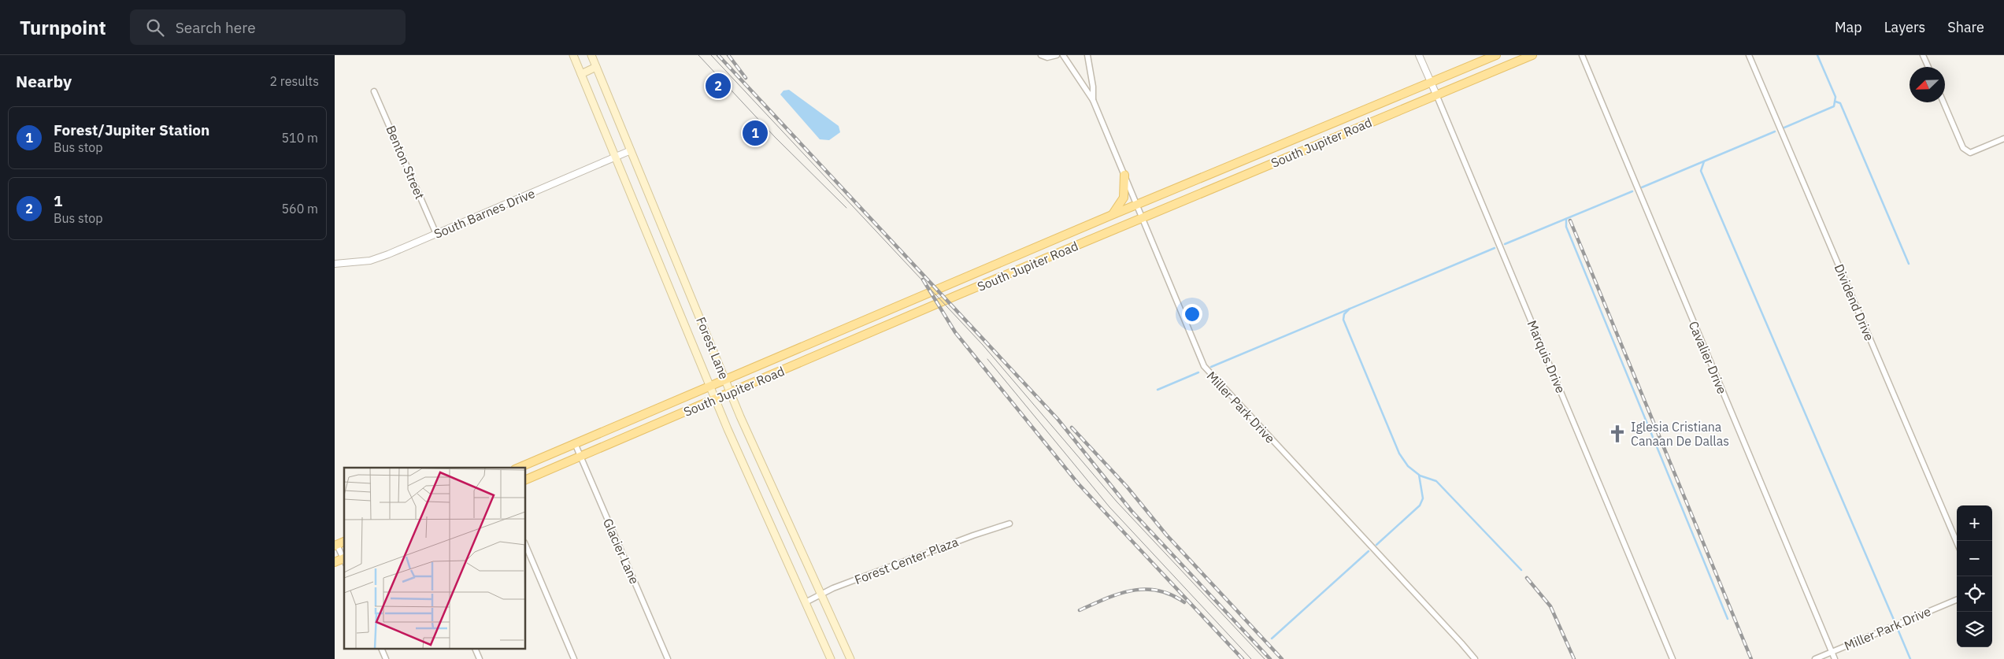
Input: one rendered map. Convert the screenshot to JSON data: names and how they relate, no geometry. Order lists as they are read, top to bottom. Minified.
{"streets":{"main road":["South Jupiter Road","Forest Lane"],"street":["Benton Street","South Barnes Drive","Dividend Drive","Marquis Drive","Cavalier Drive","Miller Park Drive","Glacier Lane","Forest Center Plaza"]},"crossings":[["South Jupiter Road","Forest Lane"],["South Jupiter Road","Marquis Drive"],["South Jupiter Road","Miller Park Drive"],["South Jupiter Road","Glacier Lane"],["Benton Street","South Barnes Drive"],["South Barnes Drive","Forest Lane"],["Forest Lane","Forest Center Plaza"],["Cavalier Drive","Miller Park Drive"]],"places":{"church":["Iglesia Cristiana Canaan De Dallas"]},"north":"bottom left","page":{"header":"Turnpoint","search":"Search here","nav":["Map","Layers","Share"],"heading":["Nearby","2 results"],"pins":["2","1"],"list":[{"mark":"1","name":"Forest/Jupiter Station","note":"Bus stop","value":"510 m"},{"mark":"2","name":"1","note":"Bus stop","value":"560 m"}],"map_buttons":["+","−"]}}
